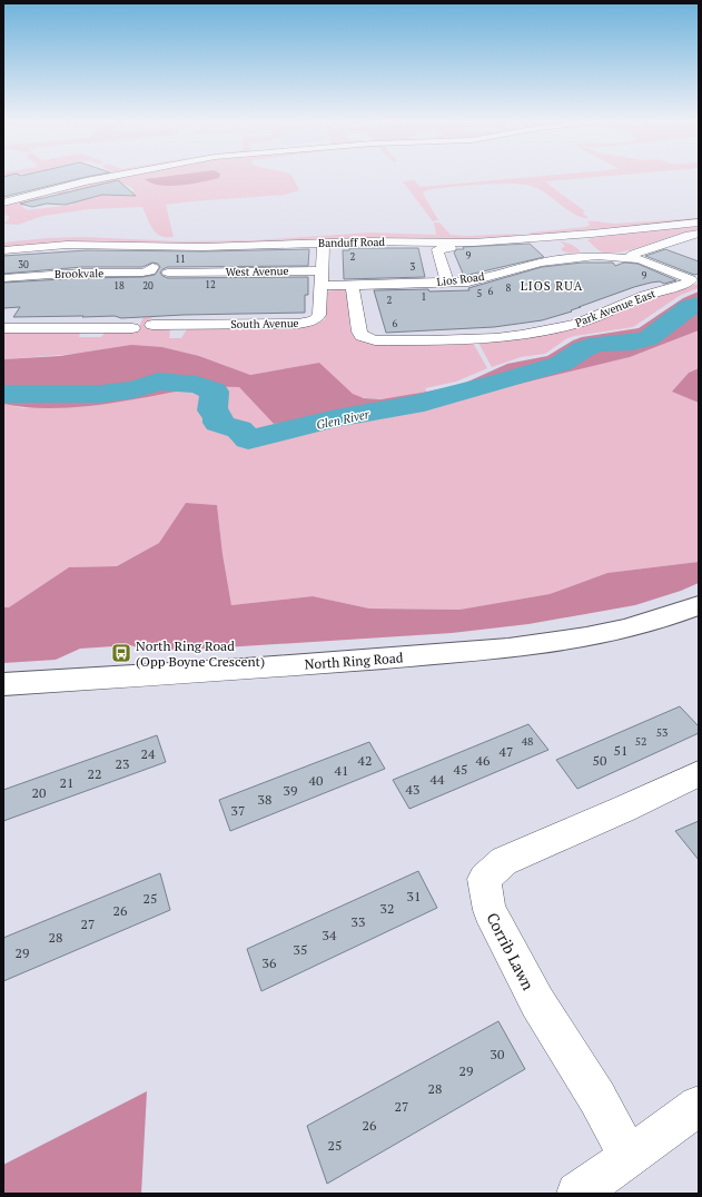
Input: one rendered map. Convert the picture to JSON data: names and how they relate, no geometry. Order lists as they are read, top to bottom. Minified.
{"streets":{"main road":["North Ring Road"],"street":["Banduff Road","West Avenue","Brookvale","Lios Road","Park Avenue East","South Avenue","Corrib Lawn"]},"crossings":[["Lios Road","Park Avenue East"],["Lios Road","South Avenue"]],"districts":["LIOS RUA"],"water":["Glen River"],"places":{"bus stop":["North Ring Road (Opp Boyne Crescent)"]},"house_numbers":["9","2","11","30","3","9","12","18","20","8","6","5","1","2","6","53","48","52","51","47","24","42","46","50","23","45","41","22","44","40","21","43","39","20","38","37","31","25","32","26","33","27","34","28","35","29","36","30","29","28","27","26","25"]}
